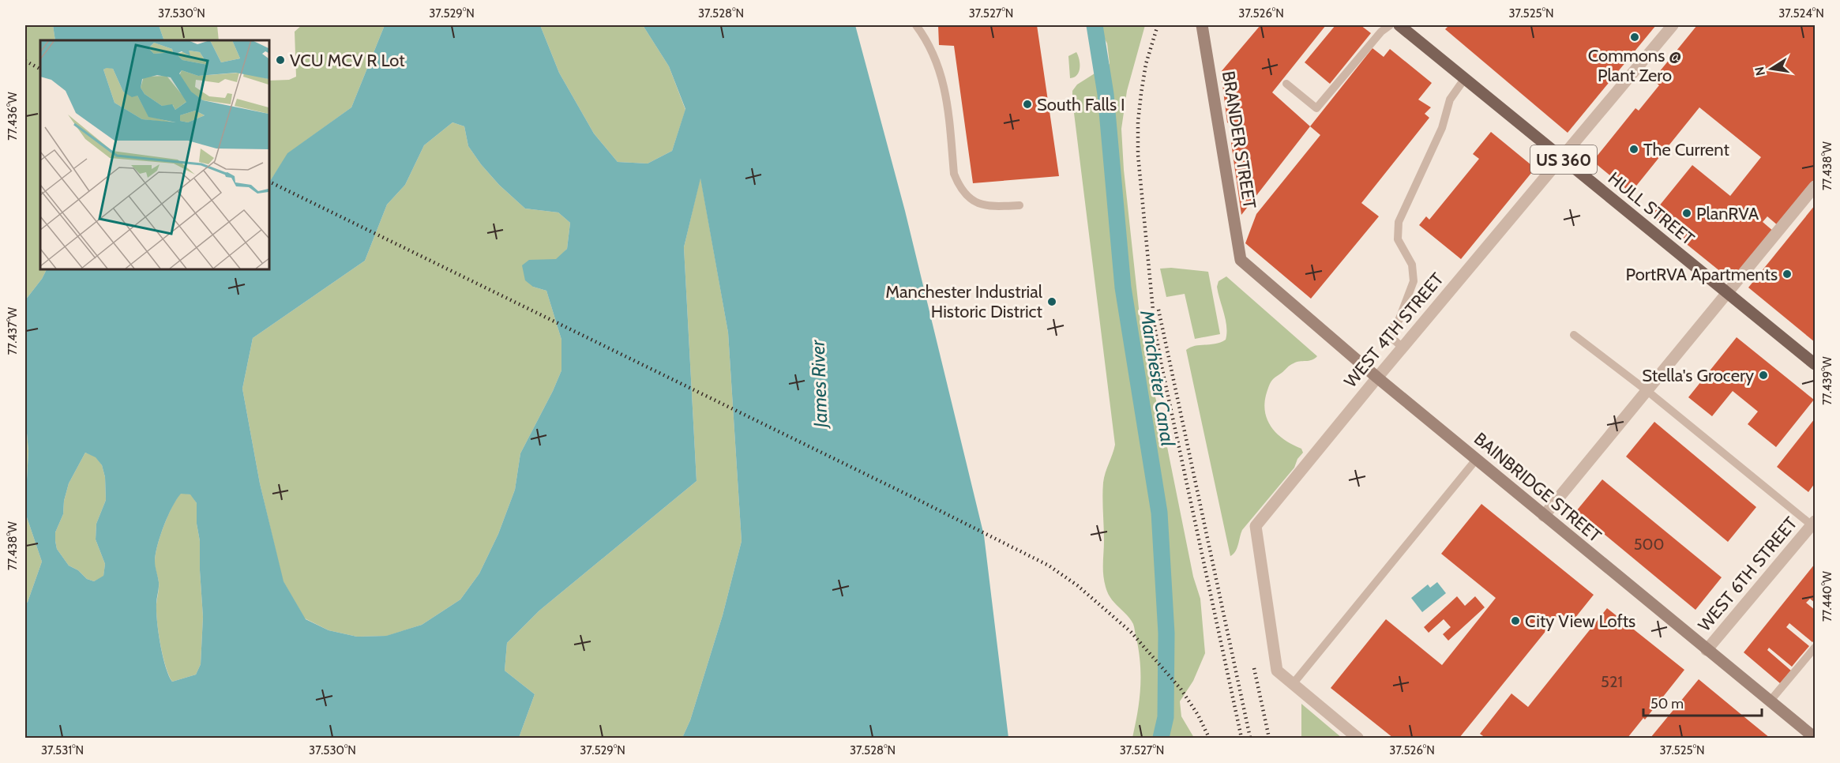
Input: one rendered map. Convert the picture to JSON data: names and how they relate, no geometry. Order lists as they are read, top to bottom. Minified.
{"streets":{"main road":["US 360","HULL STREET"],"street":["BRANDER STREET","WEST 4TH STREET","BAINBRIDGE STREET","WEST 6TH STREET"]},"crossings":[["BRANDER STREET","BAINBRIDGE STREET"],["HULL STREET","WEST 4TH STREET"],["WEST 4TH STREET","BAINBRIDGE STREET"],["BAINBRIDGE STREET","WEST 6TH STREET"]],"water":["Manchester Canal","James River"],"places":["Commons @ Plant Zero","VCU MCV R Lot","South Falls I","The Current","PlanRVA","PortRVA Apartments","Manchester Industrial Historic District","Stella's Grocery","City View Lofts"],"house_numbers":["500","521"],"scale_bar":"50 m","north":"left","coordinates":["37.530°N","37.529°N","37.528°N","37.527°N","37.526°N","37.525°N","37.524°N","77.436°W","77.438°W","77.437°W","77.439°W","77.440°W","37.531°N"]}
